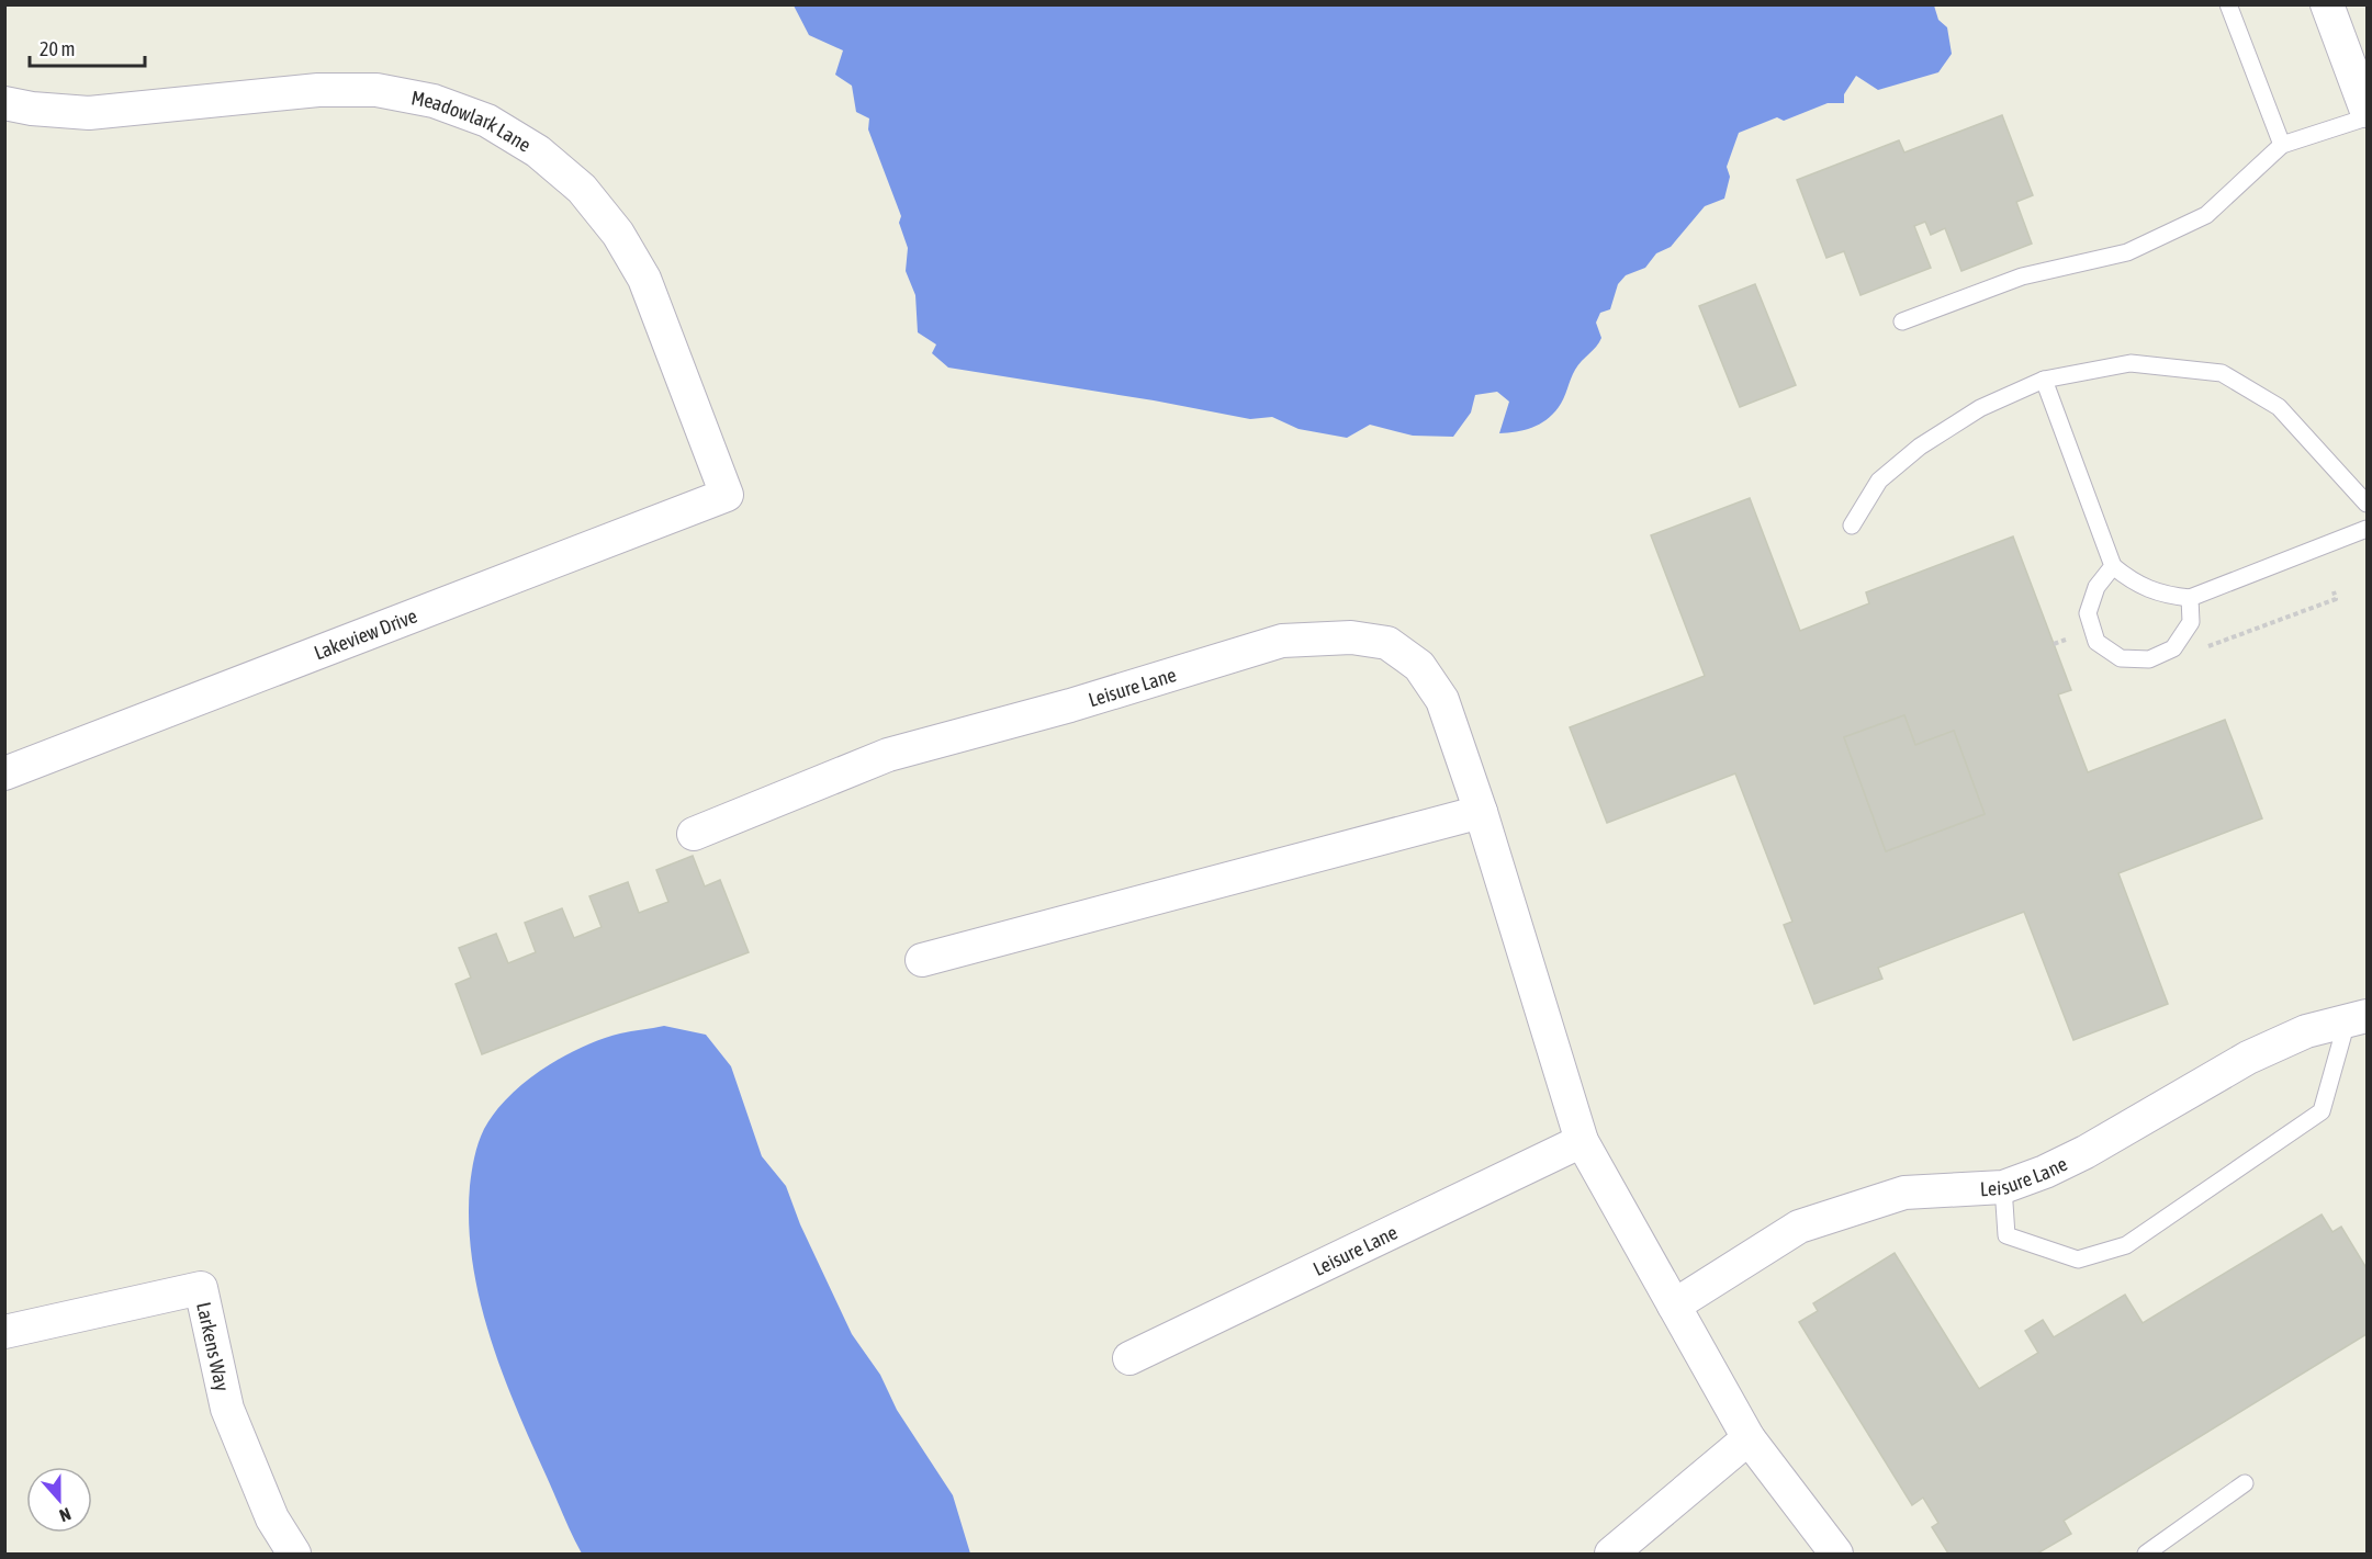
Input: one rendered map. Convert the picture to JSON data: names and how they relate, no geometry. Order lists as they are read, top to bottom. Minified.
{"streets":{"street":["Meadowlark Lane","Lakeview Drive","Leisure Lane","Larkens Way"]},"crossings":[["Meadowlark Lane","Lakeview Drive"]],"scale_bar":"20 m","north":"bottom"}
